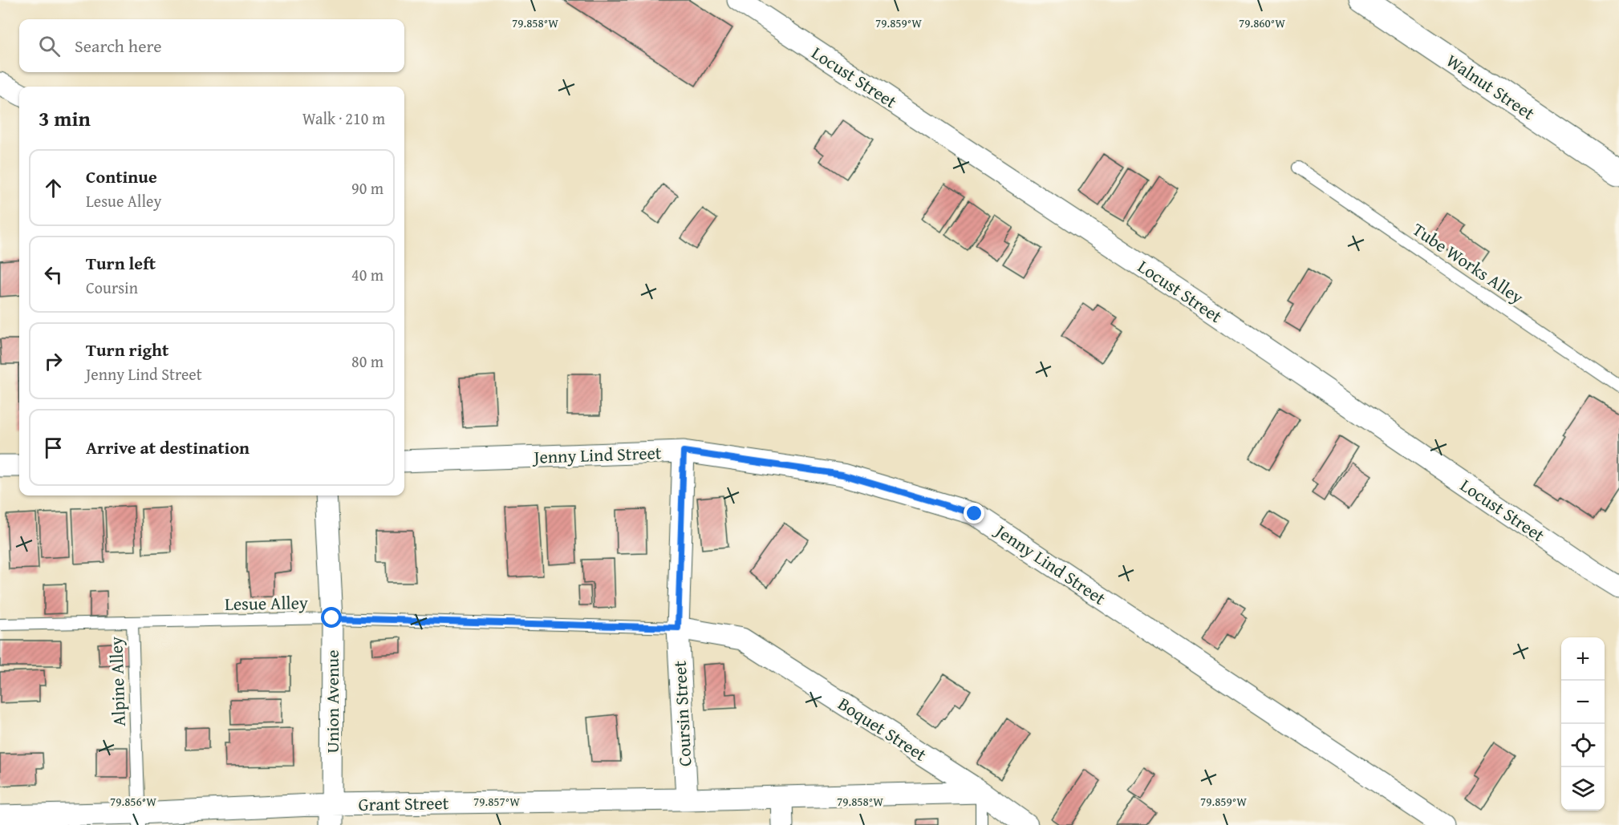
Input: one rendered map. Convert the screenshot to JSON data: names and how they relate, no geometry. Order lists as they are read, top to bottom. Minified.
{"streets":{"main road":["Walnut Street"],"street":["Locust Street","Jenny Lind Street","Union Avenue","Coursin Street","Boquet Street","Grant Street"],"lane":["Tube Works Alley","Lesue Alley","Alpine Alley"]},"crossings":[["Jenny Lind Street","Coursin Street"],["Lesue Alley","Alpine Alley"],["Lesue Alley","Union Avenue"],["Lesue Alley","Coursin Street"],["Lesue Alley","Boquet Street"],["Alpine Alley","Grant Street"],["Union Avenue","Grant Street"],["Coursin Street","Boquet Street"],["Coursin Street","Grant Street"],["Boquet Street","Grant Street"]],"page":{"search":"Search here","heading":["3 min","Walk · 210 m"],"list":[["Continue","Lesue Alley","90 m"],["Turn left","Coursin","40 m"],["Turn right","Jenny Lind Street","80 m"],"Arrive at destination"],"map_buttons":["+","−"]},"coordinates":["79.859°W","79.860°W","79.858°W","79.856°W","79.857°W"]}
